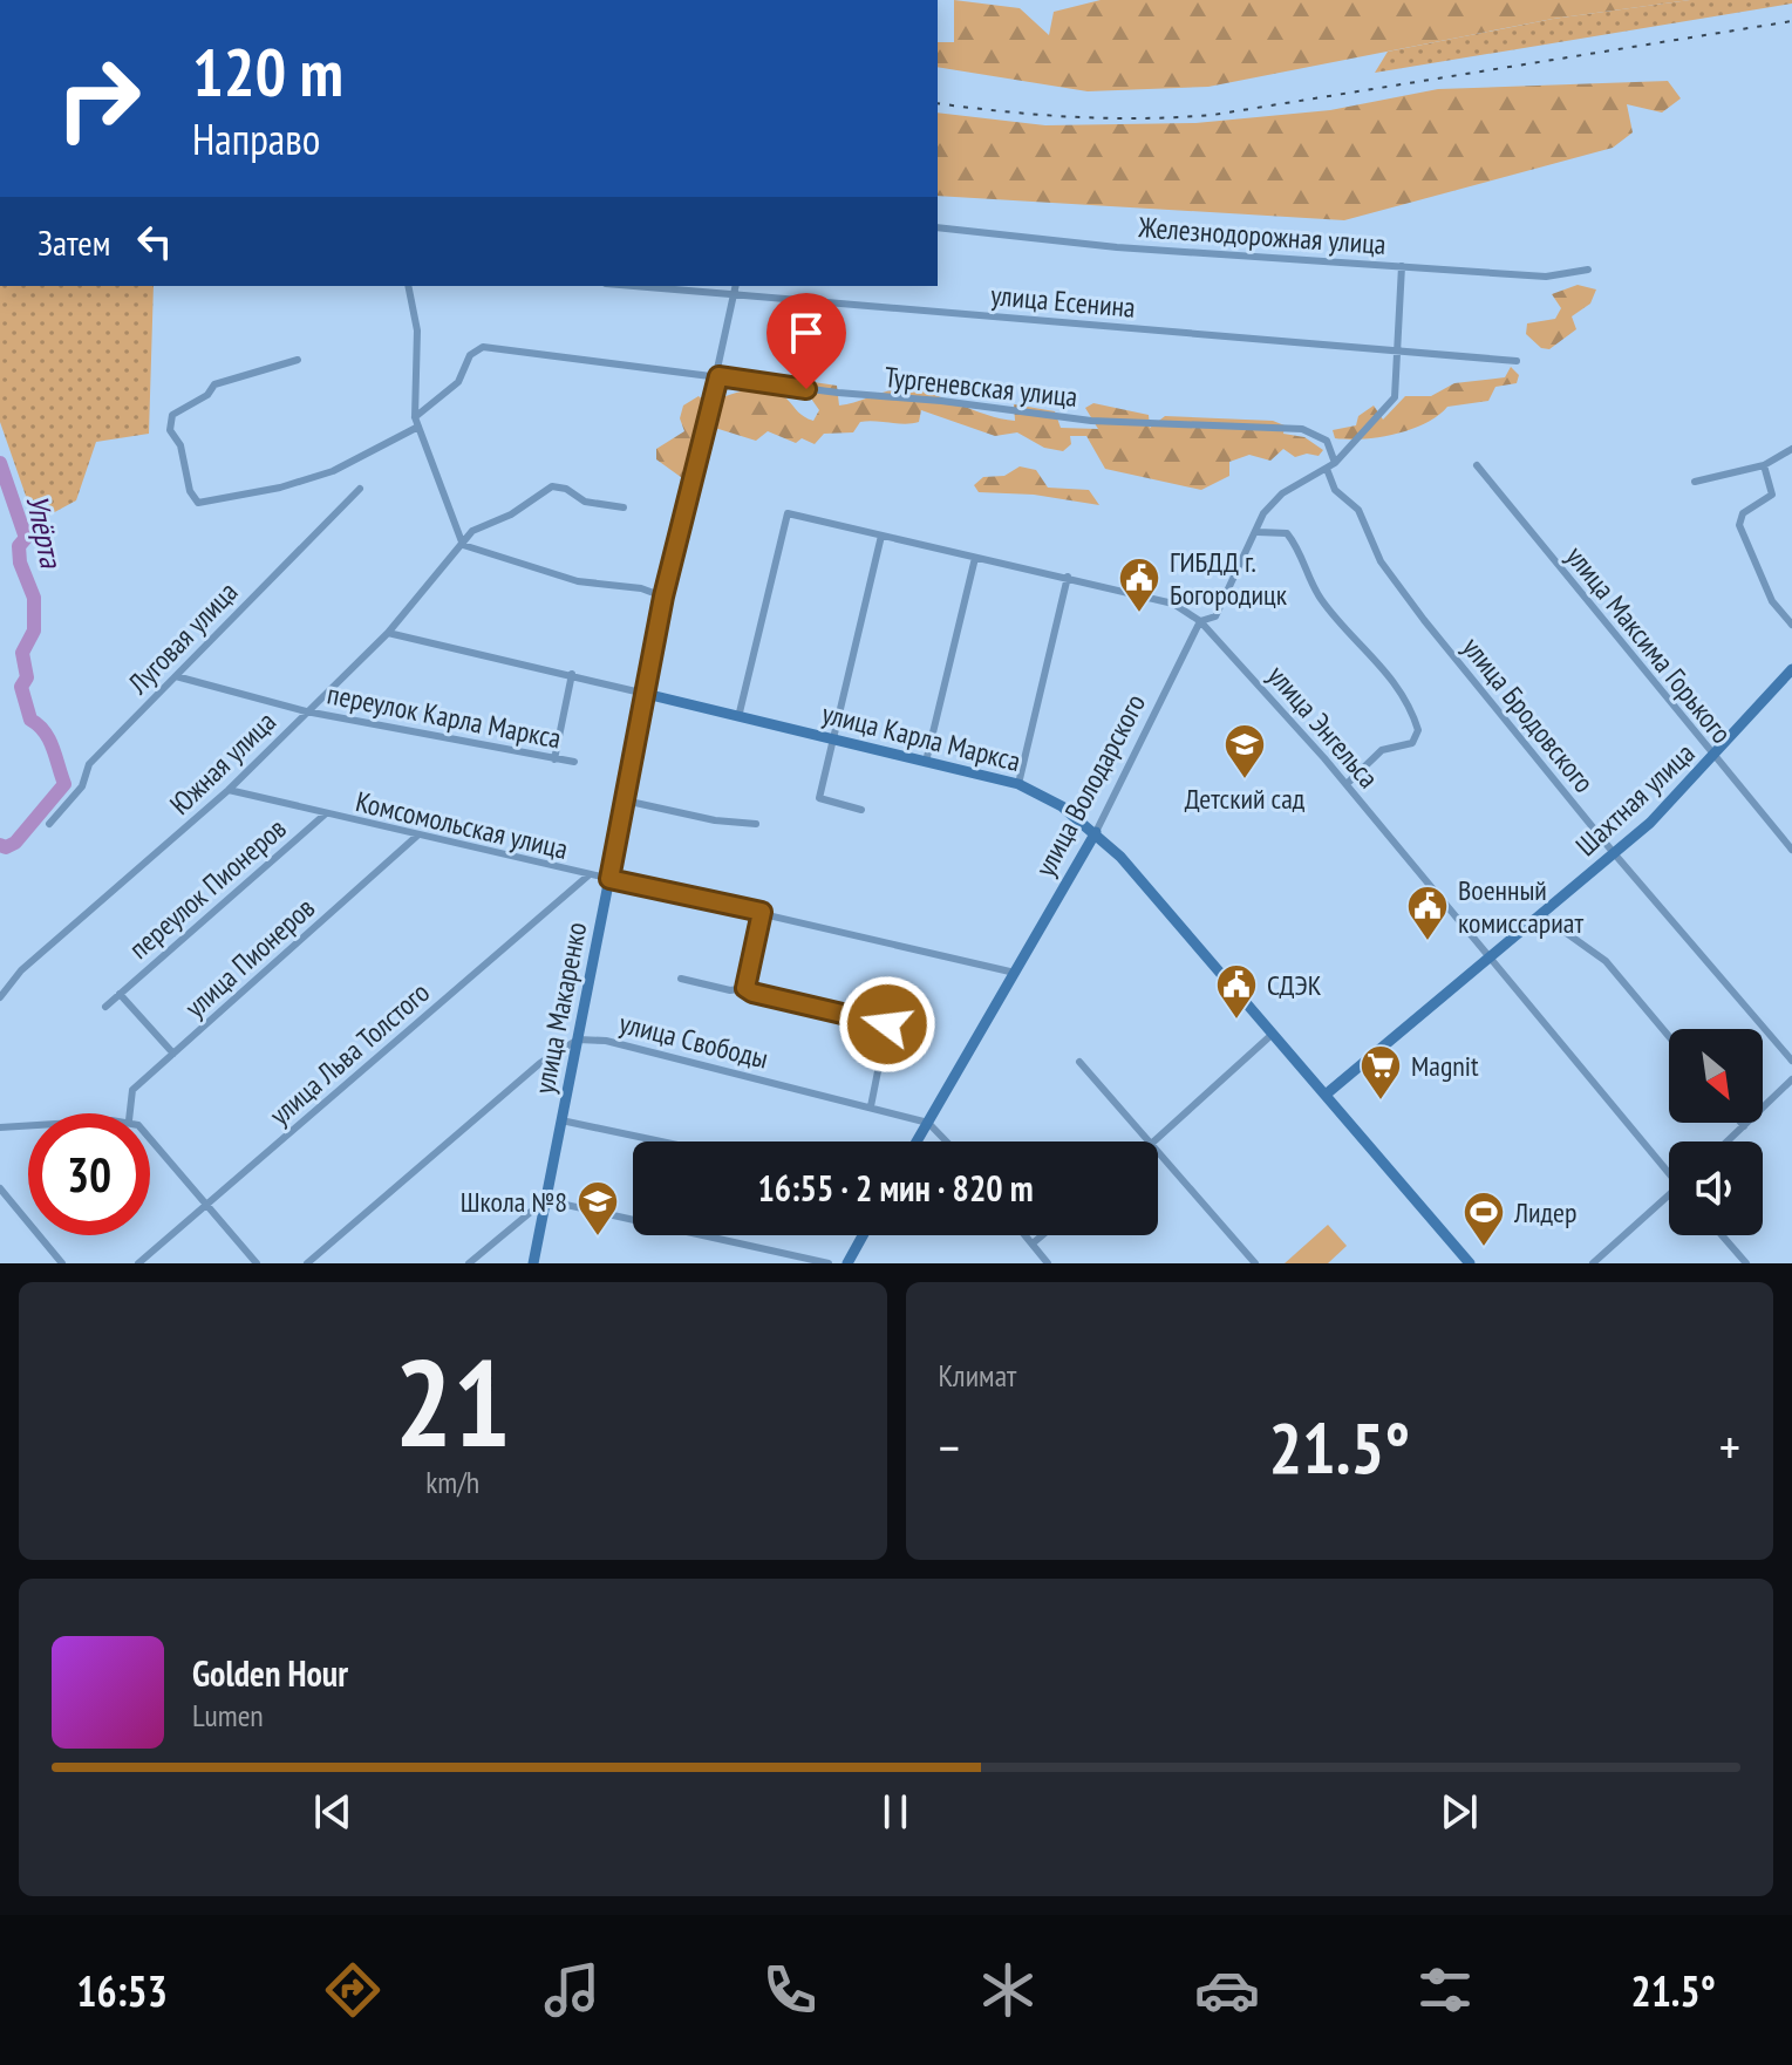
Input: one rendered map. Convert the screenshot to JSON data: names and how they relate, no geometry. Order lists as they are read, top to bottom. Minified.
{"streets":{"main road":["улица Карла Маркса","улица Володарского","Шахтная улица","улица Макаренко"],"street":["Железнодорожная улица","улица Есенина","Тургеневская улица","Луговая улица","улица Максима Горького","улица Бродовского","переулок Карла Маркса","улица Энгельса","Южная улица","Комсомольская улица","переулок Пионеров","улица Пионеров","улица Свободы","улица Льва Толстого"]},"crossings":[["Железнодорожная улица","улица Володарского"],["улица Есенина","улица Володарского"],["улица Есенина","улица Макаренко"],["Тургеневская улица","улица Бродовского"],["Тургеневская улица","улица Володарского"],["Тургеневская улица","улица Макаренко"],["Луговая улица","переулок Карла Маркса"],["улица Максима Горького","Шахтная улица"],["улица Бродовского","улица Володарского"],["улица Бродовского","Шахтная улица"],["переулок Карла Маркса","Южная улица"],["улица Энгельса","улица Карла Маркса"],["улица Энгельса","улица Володарского"],["улица Энгельса","Шахтная улица"],["улица Карла Маркса","Южная улица"],["улица Карла Маркса","улица Володарского"],["улица Карла Маркса","Шахтная улица"],["улица Карла Маркса","улица Макаренко"],["Южная улица","Комсомольская улица"],["улица Володарского","Комсомольская улица"],["улица Володарского","улица Свободы"],["Комсомольская улица","переулок Пионеров"],["Комсомольская улица","улица Пионеров"],["Комсомольская улица","улица Макаренко"],["Комсомольская улица","улица Льва Толстого"],["улица Макаренко","улица Свободы"]],"water":["Упёрта"],"places":{"public building":["ГИБДД г. Богородицк","Военный комиссариат","СДЭК"],"school or university":["Детский сад","Школа №8"],"supermarket":["Magnit"],"sports":["Лидер"]},"north":"bottom right","page":{"turn":["120 m","Направо"],"then":"Затем","limit":"30","trip":"16:55 · 2 мин · 820 m","tile":[["21","km/h"],"Климат"],"heat":["−","21.5°","+"],"song":["Golden Hour","Lumen"],"tabs":["16:53","21.5°"]}}
